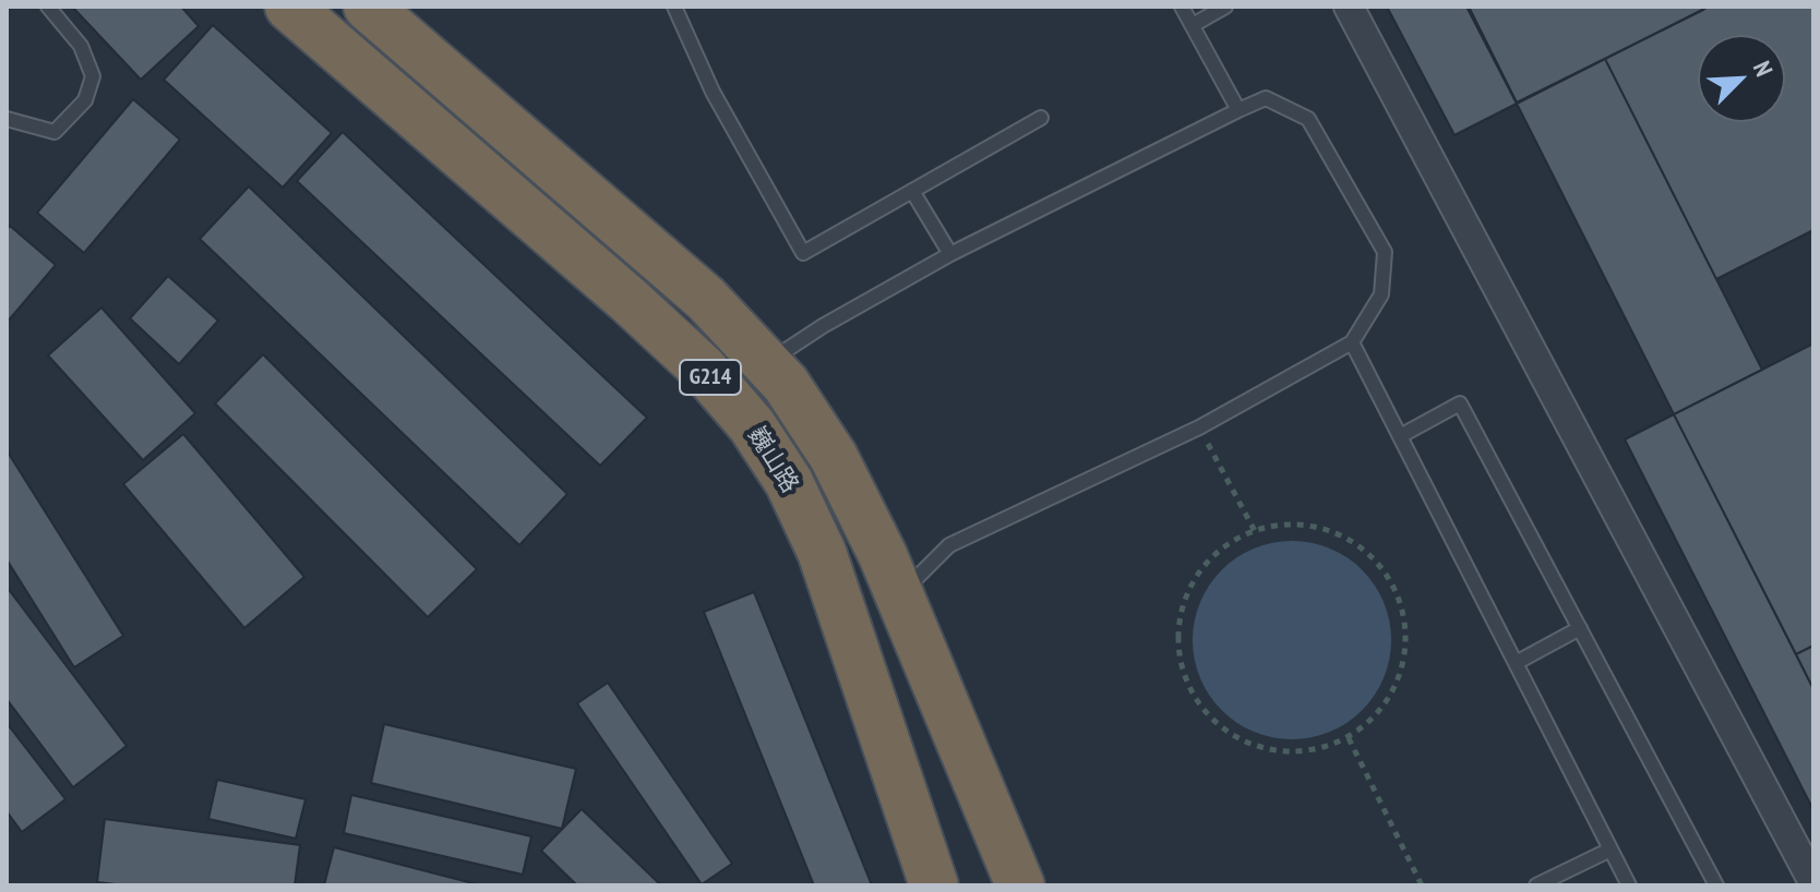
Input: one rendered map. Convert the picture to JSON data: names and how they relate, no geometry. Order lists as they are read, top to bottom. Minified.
{"streets":{"highway":["G214","巍山路"]},"north":"top right"}
